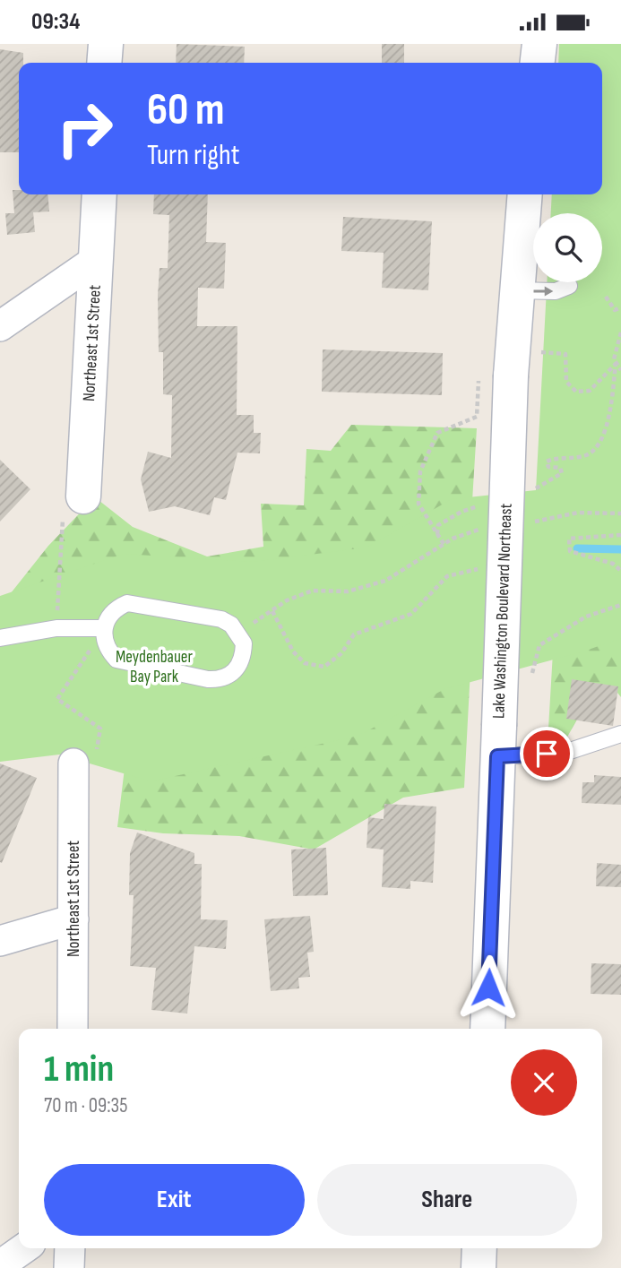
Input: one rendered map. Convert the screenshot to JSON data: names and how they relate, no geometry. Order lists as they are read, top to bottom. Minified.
{"streets":{"main road":["Northeast 1st Street","Lake Washington Boulevard Northeast"]},"parks":["Meydenbauer Bay Park"],"page":{"status":"09:34","turn":["60 m","Turn right"],"heading":["1 min","70 m · 09:35"],"buttons":["Exit","Share"]}}
